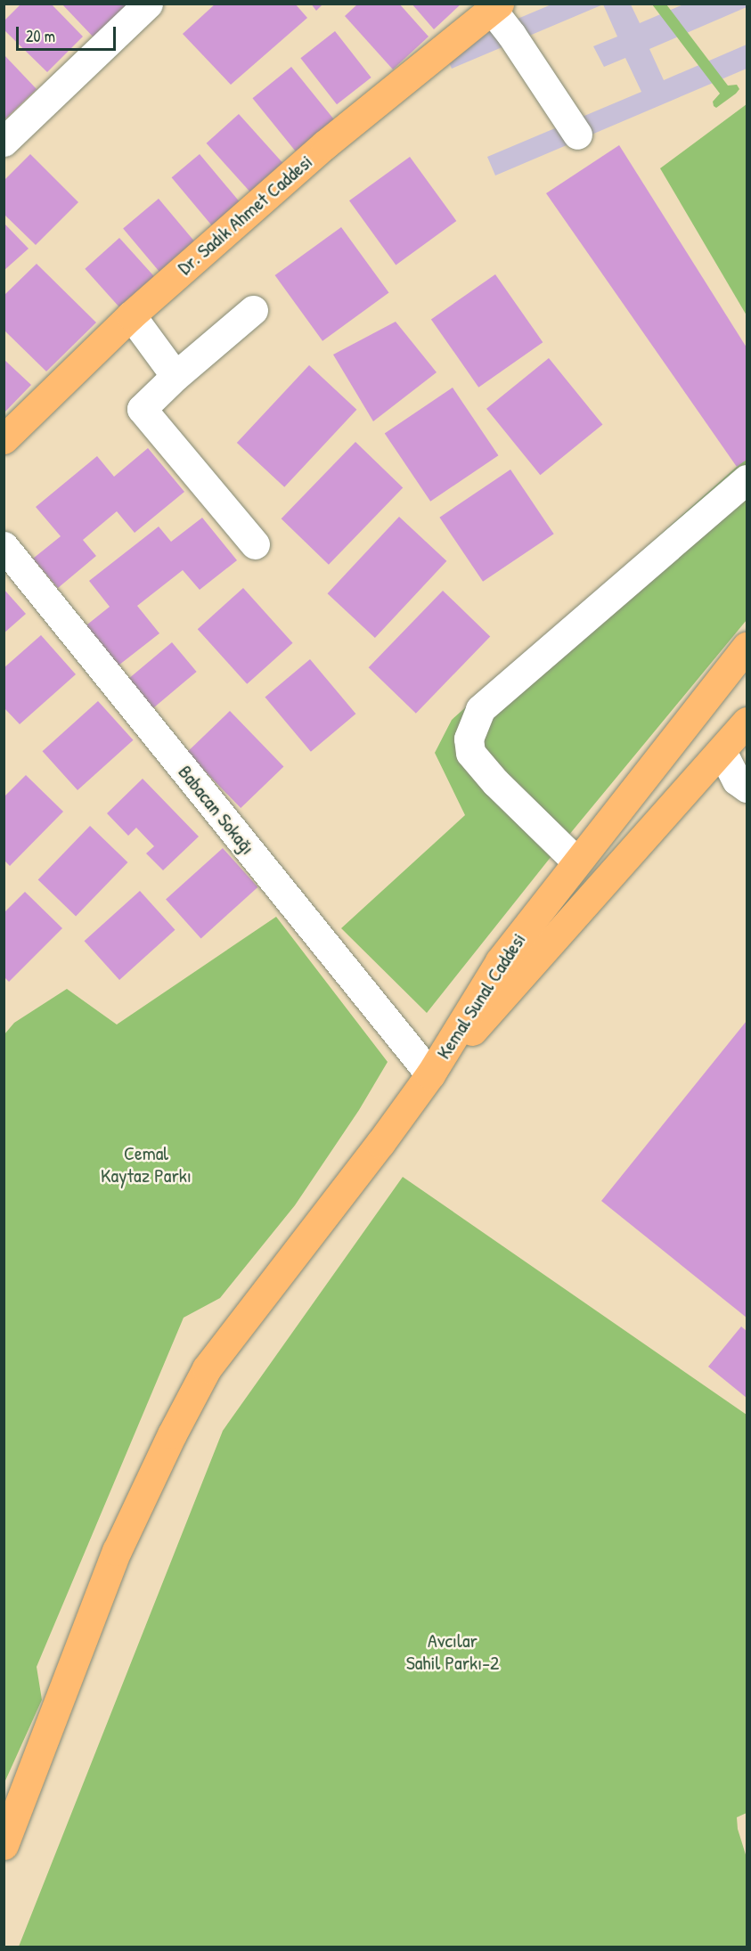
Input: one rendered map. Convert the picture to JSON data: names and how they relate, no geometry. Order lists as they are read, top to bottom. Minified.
{"streets":{"main road":["Dr. Sadık Ahmet Caddesi","Kemal Sunal Caddesi"],"street":["Babacan Sokağı"]},"crossings":[["Babacan Sokağı","Kemal Sunal Caddesi"]],"parks":["Cemal Kaytaz Parkı","Avcılar Sahil Parkı-2"],"scale_bar":"20 m"}
